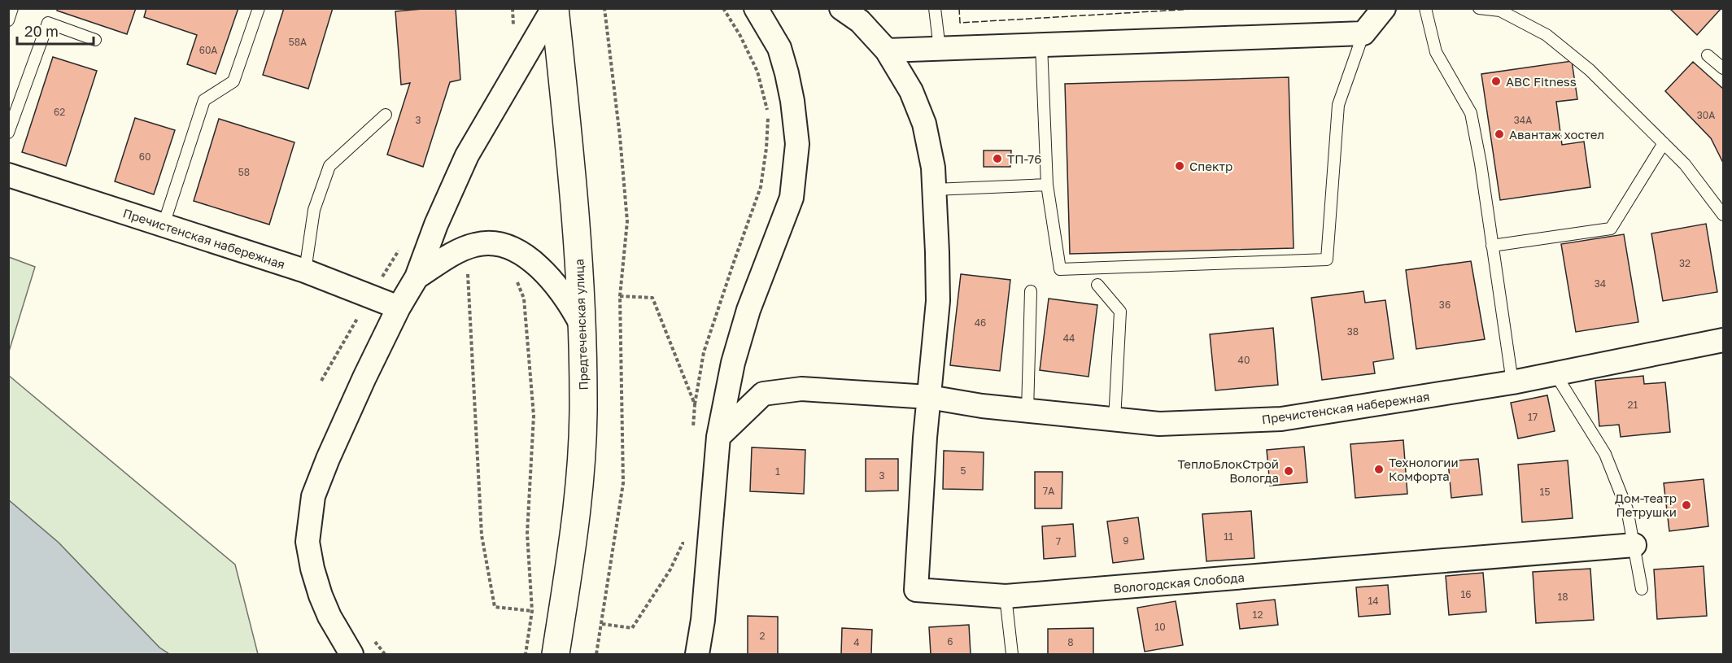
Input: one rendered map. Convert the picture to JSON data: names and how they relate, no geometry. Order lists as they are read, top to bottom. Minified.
{"streets":{"street":["Пречистенская набережная","Предтеченская улица","Вологодская Слобода"]},"crossings":[["Пречистенская набережная","Вологодская Слобода"]],"places":["ABC Fitness","Авантаж хостел","ТП-76","Спектр","Технологии Комфорта","ТеплоБлокСтрой Вологда","Дом-театр Петрушки"],"house_numbers":["58А","60А","62","30А","3","34А","60","58","32","34","36","46","38","44","40","21","17","5","1","3","7А","15","11","9","7","16","18","14","12","10","2","6","4","8"],"scale_bar":"20 m"}
